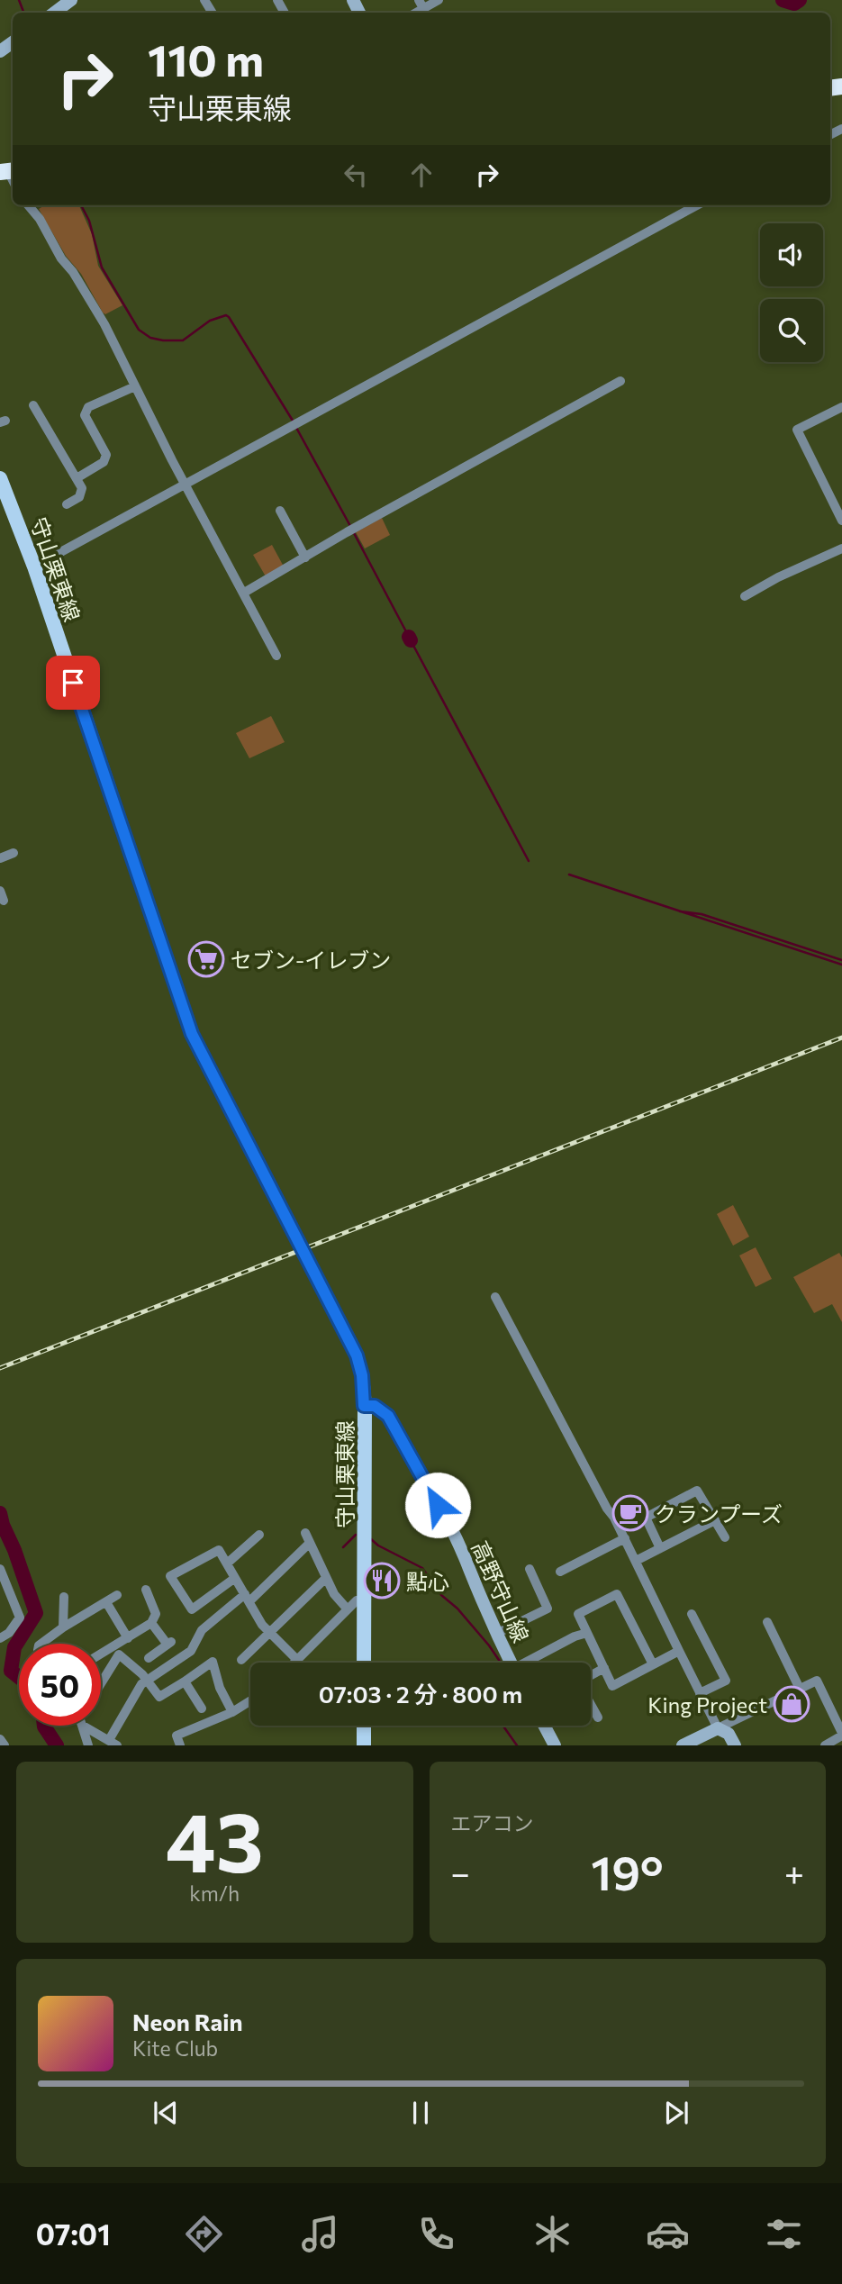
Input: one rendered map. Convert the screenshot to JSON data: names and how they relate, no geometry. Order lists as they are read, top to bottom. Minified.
{"streets":{"main road":["守山栗東線","高野守山線"]},"crossings":[["守山栗東線","高野守山線"]],"places":{"supermarket":["セブン-イレブン"],"cafe":["クランプーズ"],"restaurant":["點心"],"shop":["King Project"]},"page":{"turn":["110 m","守山栗東線"],"limit":"50","trip":"07:03 · 2 分 · 800 m","tile":[["43","km/h"],"エアコン"],"heat":["−","19°","+"],"song":["Neon Rain","Kite Club"],"tabs":"07:01"}}
